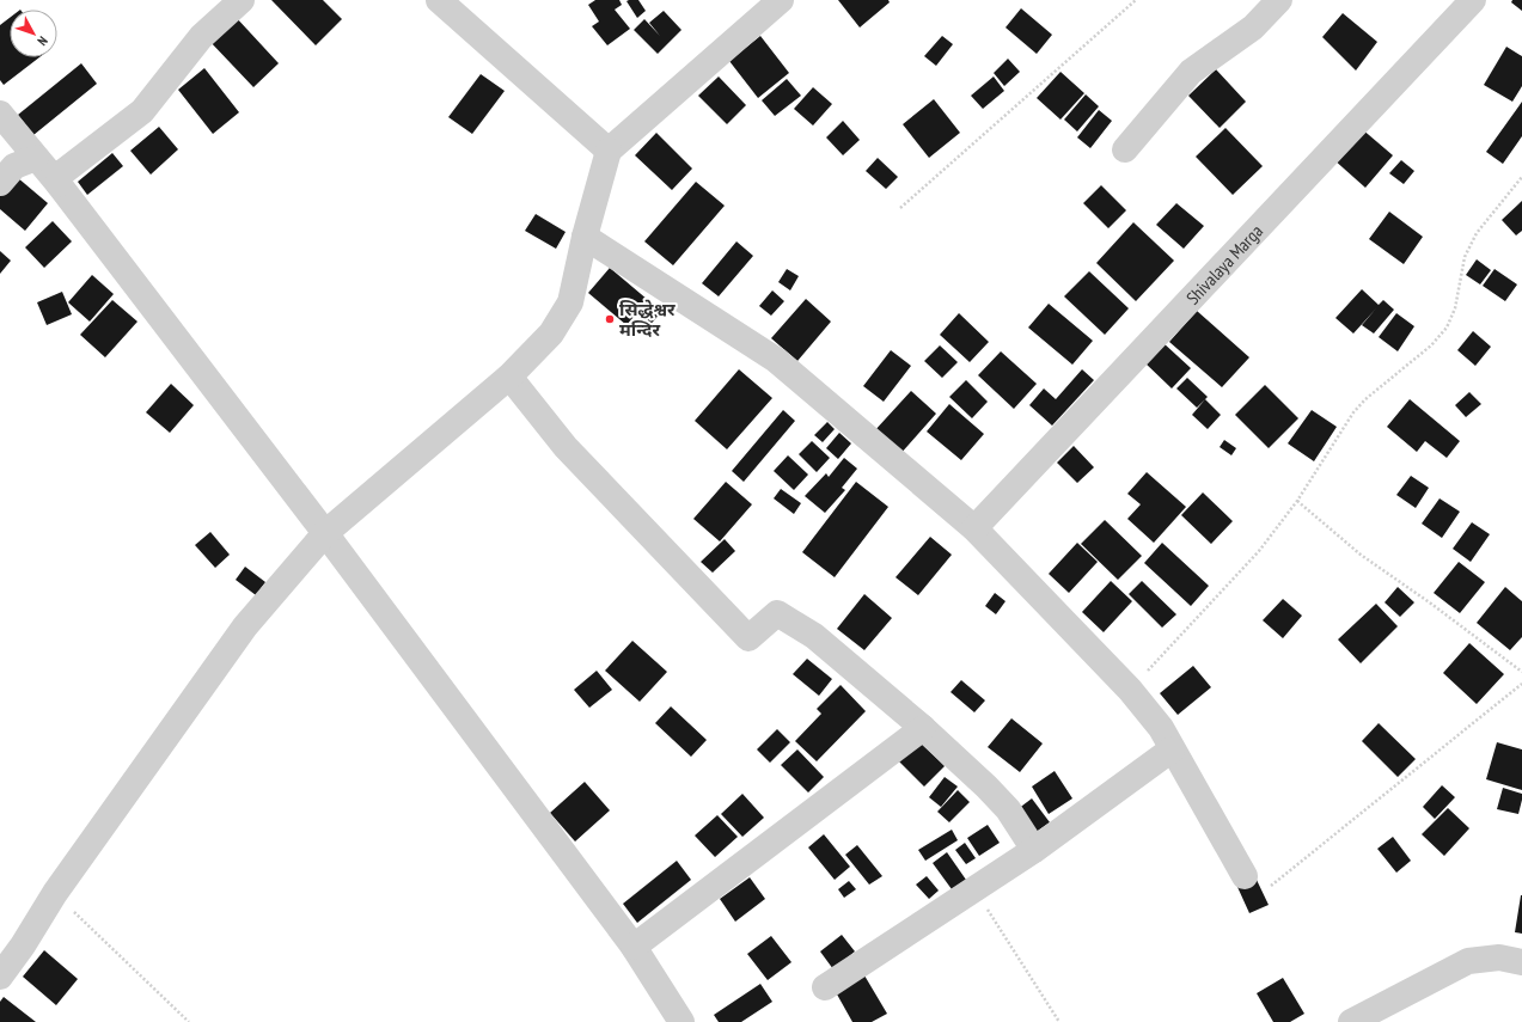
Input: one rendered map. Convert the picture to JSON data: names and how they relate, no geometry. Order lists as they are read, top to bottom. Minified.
{"streets":{"street":["Shivalaya Marga"]},"places":["सिद्धेश्वर मन्दिर"],"north":"bottom right"}
